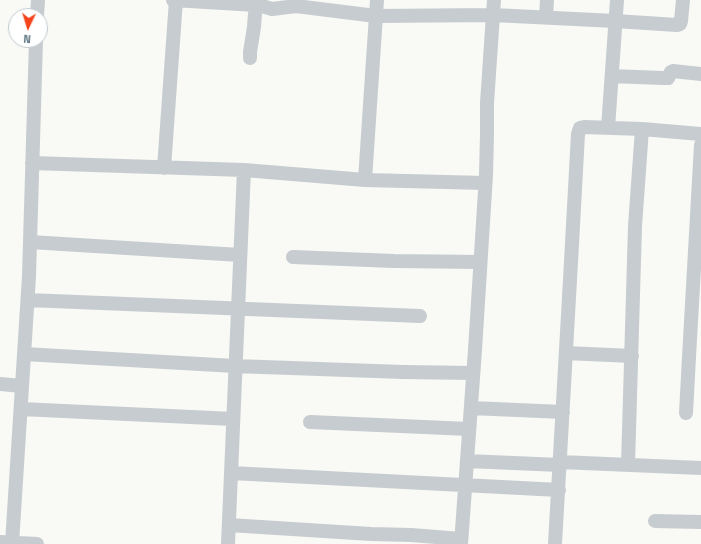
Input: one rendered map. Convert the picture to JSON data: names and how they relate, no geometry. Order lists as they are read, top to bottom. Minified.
{"north":"bottom"}
